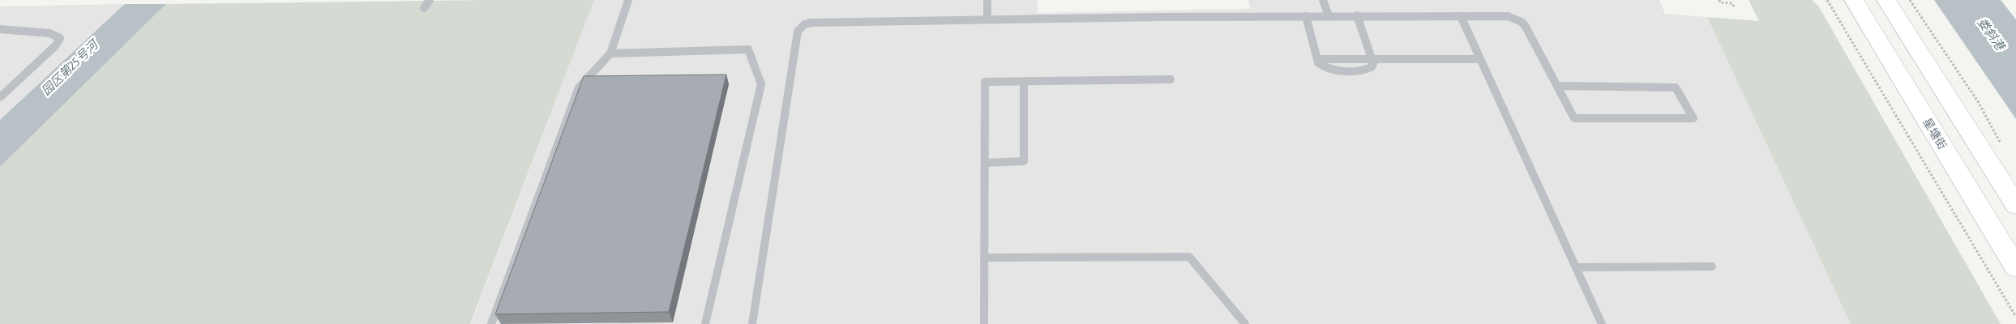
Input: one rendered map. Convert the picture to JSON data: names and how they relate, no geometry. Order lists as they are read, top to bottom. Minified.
{"streets":{"main road":["星塘街"]},"water":["娄斜港","园区第25号河"]}
